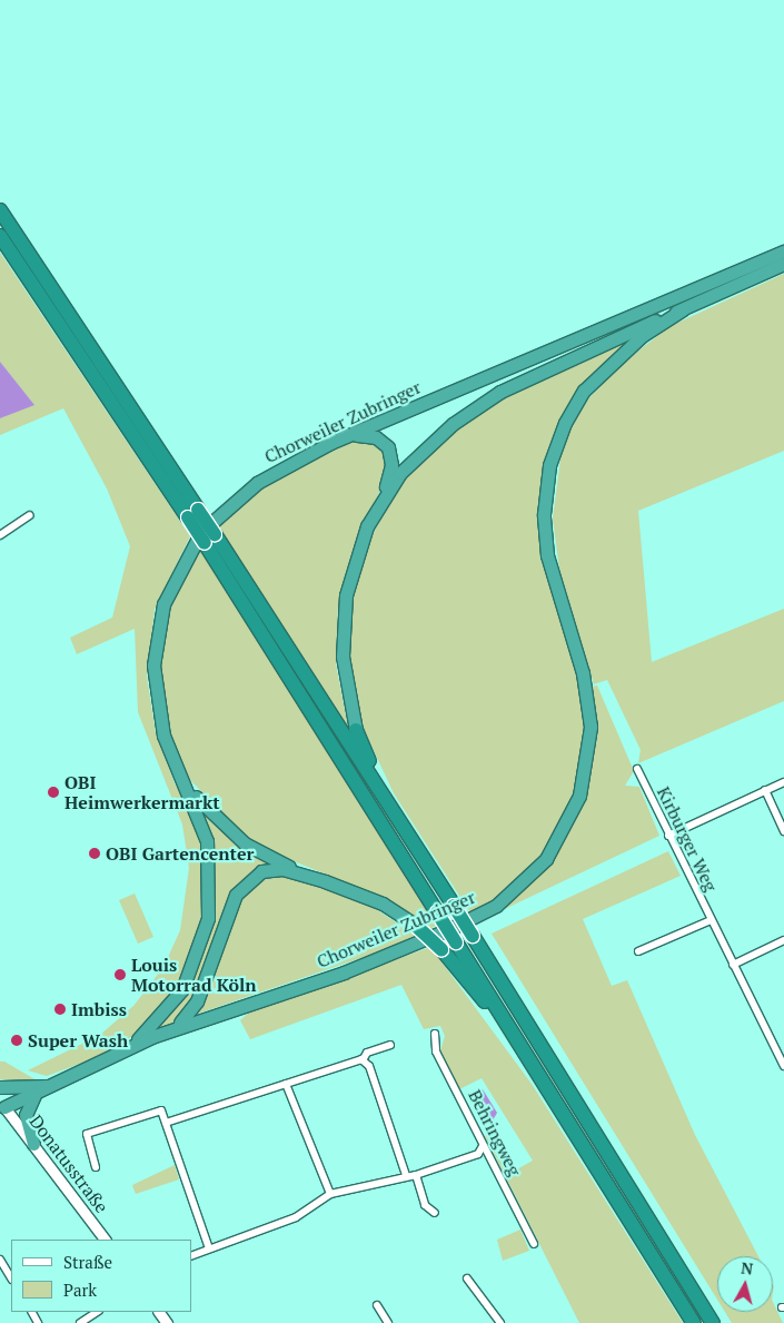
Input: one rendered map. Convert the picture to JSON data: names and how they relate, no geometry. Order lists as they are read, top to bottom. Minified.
{"streets":{"highway":["Chorweiler Zubringer"],"street":["Kirburger Weg","Behringweg","Donatusstraße"]},"crossings":[["Chorweiler Zubringer","Donatusstraße"]],"places":["OBI Heimwerkermarkt","OBI Gartencenter","Louis Motorrad Köln","Imbiss","Super Wash"],"legend":["Straße","Park"],"north":"top"}
